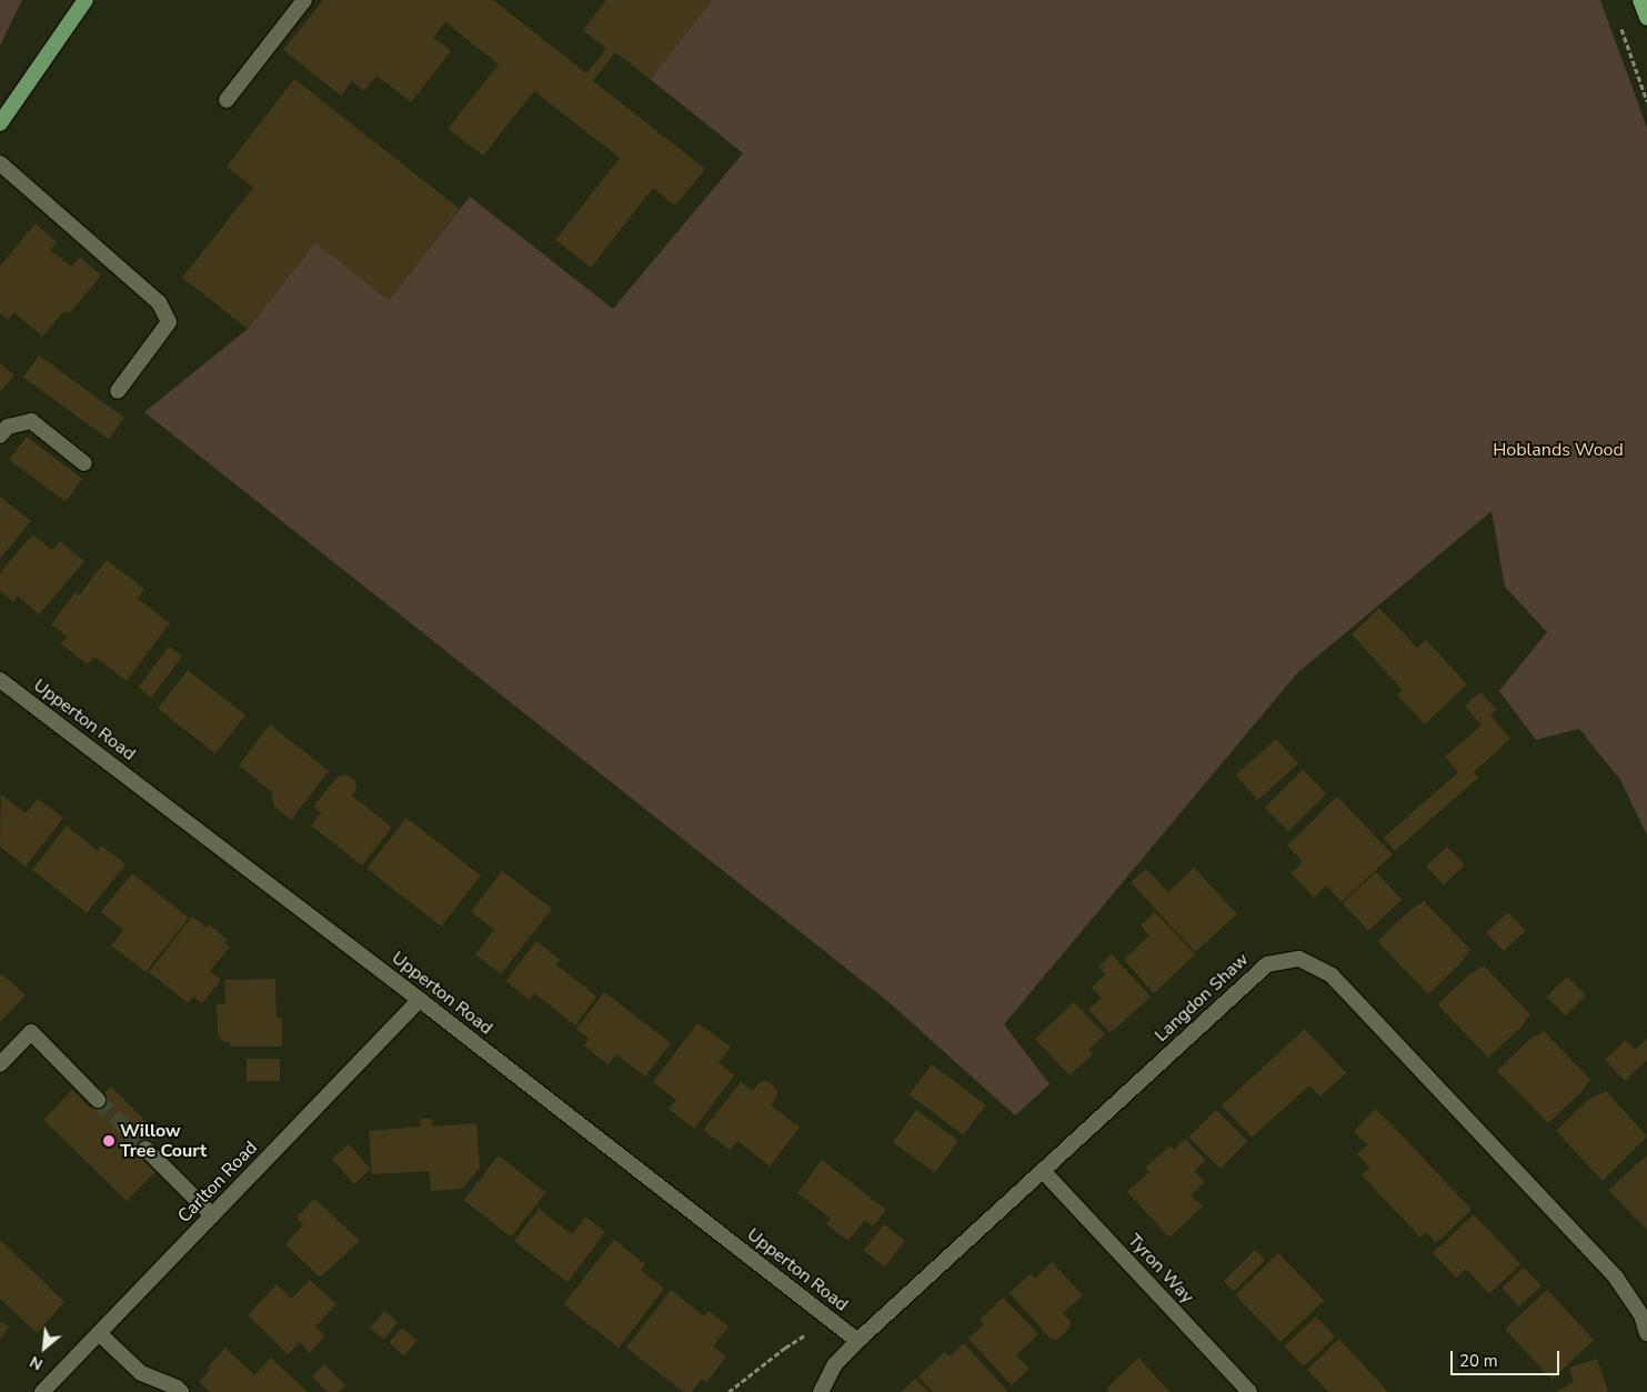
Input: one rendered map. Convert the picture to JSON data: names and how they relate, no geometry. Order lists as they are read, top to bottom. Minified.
{"streets":{"street":["Upperton Road","Langdon Shaw","Carlton Road","Tyron Way"]},"crossings":[["Upperton Road","Langdon Shaw"],["Upperton Road","Carlton Road"],["Langdon Shaw","Tyron Way"]],"parks":["Hoblands Wood"],"places":["Willow Tree Court"],"scale_bar":"20 m","north":"bottom left"}
